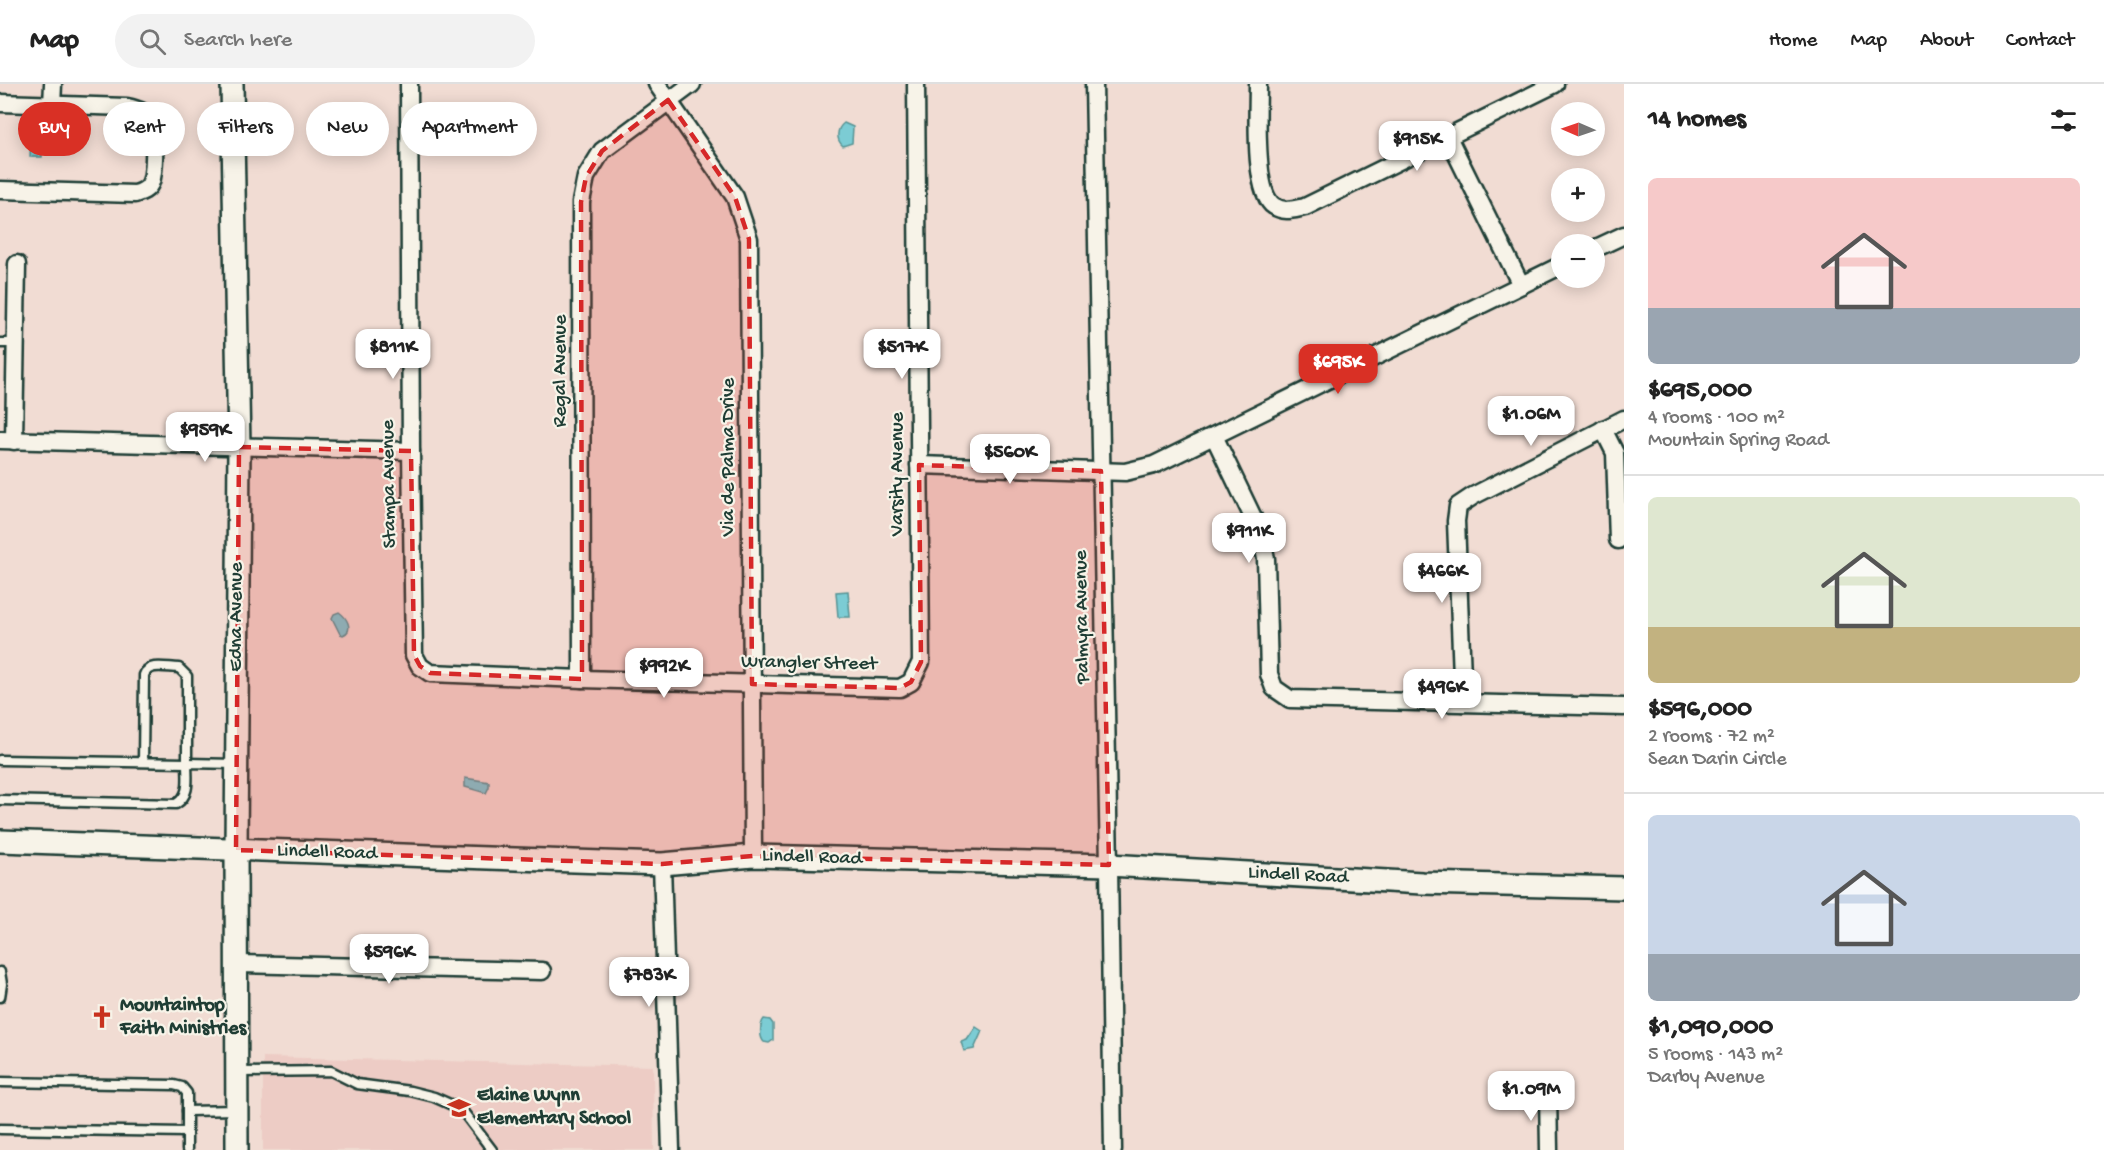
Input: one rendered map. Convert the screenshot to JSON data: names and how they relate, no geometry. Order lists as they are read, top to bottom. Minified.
{"streets":{"street":["Regal Avenue","Via de Palma Drive","Varsity Avenue","Stampa Avenue","Edna Avenue","Palmyra Avenue","Wrangler Street","Lindell Road"]},"crossings":[["Regal Avenue","Via de Palma Drive"],["Regal Avenue","Wrangler Street"],["Via de Palma Drive","Wrangler Street"],["Via de Palma Drive","Lindell Road"],["Varsity Avenue","Wrangler Street"],["Stampa Avenue","Wrangler Street"],["Edna Avenue","Lindell Road"],["Palmyra Avenue","Lindell Road"]],"places":{"church":["Mountaintop Faith Ministries"],"school or university":["Elaine Wynn Elementary School"]},"north":"left","page":{"header":"Map","search":"Search here","nav":["Home","Map","About","Contact"],"heading":"14 homes","map_buttons":["+","−"],"chip":["Buy","Rent","Filters","New","Apartment"],"price":["$915K","$811K","$517K","$695K","$1.06M","$959K","$560K","$911K","$466K","$992K","$496K","$596K","$783K","$1.09M"],"list":[{"name":"$695,000","note":"4 rooms · 100 m² · Mountain Spring Road"},{"name":"$596,000","note":"2 rooms · 72 m² · Sean Darin Circle"},{"name":"$1,090,000","note":"5 rooms · 143 m² · Darby Avenue"}]}}
